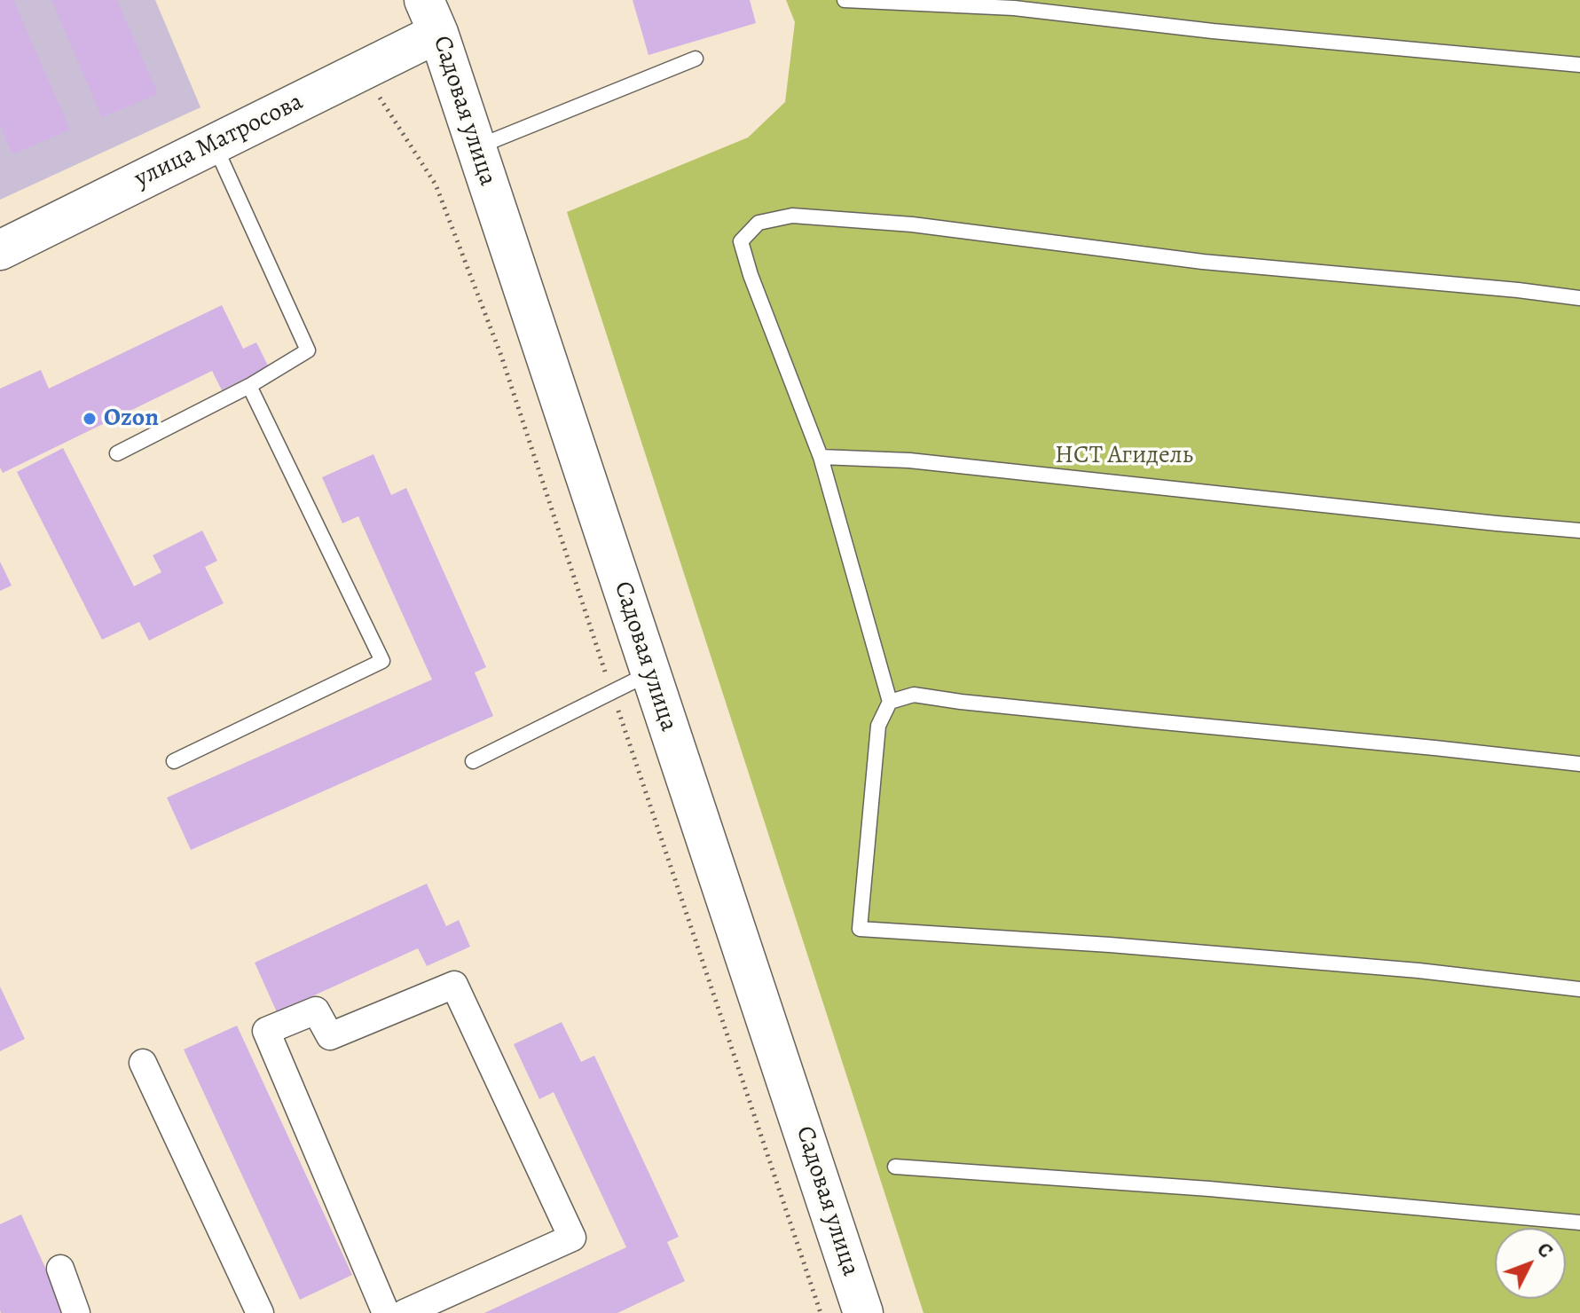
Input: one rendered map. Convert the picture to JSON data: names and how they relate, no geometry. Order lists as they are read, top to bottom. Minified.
{"streets":{"main road":["Садовая улица","улица Матросова"]},"crossings":[["Садовая улица","улица Матросова"]],"parks":["НСТ Агидель"],"places":["Ozon"],"north":"top right"}
